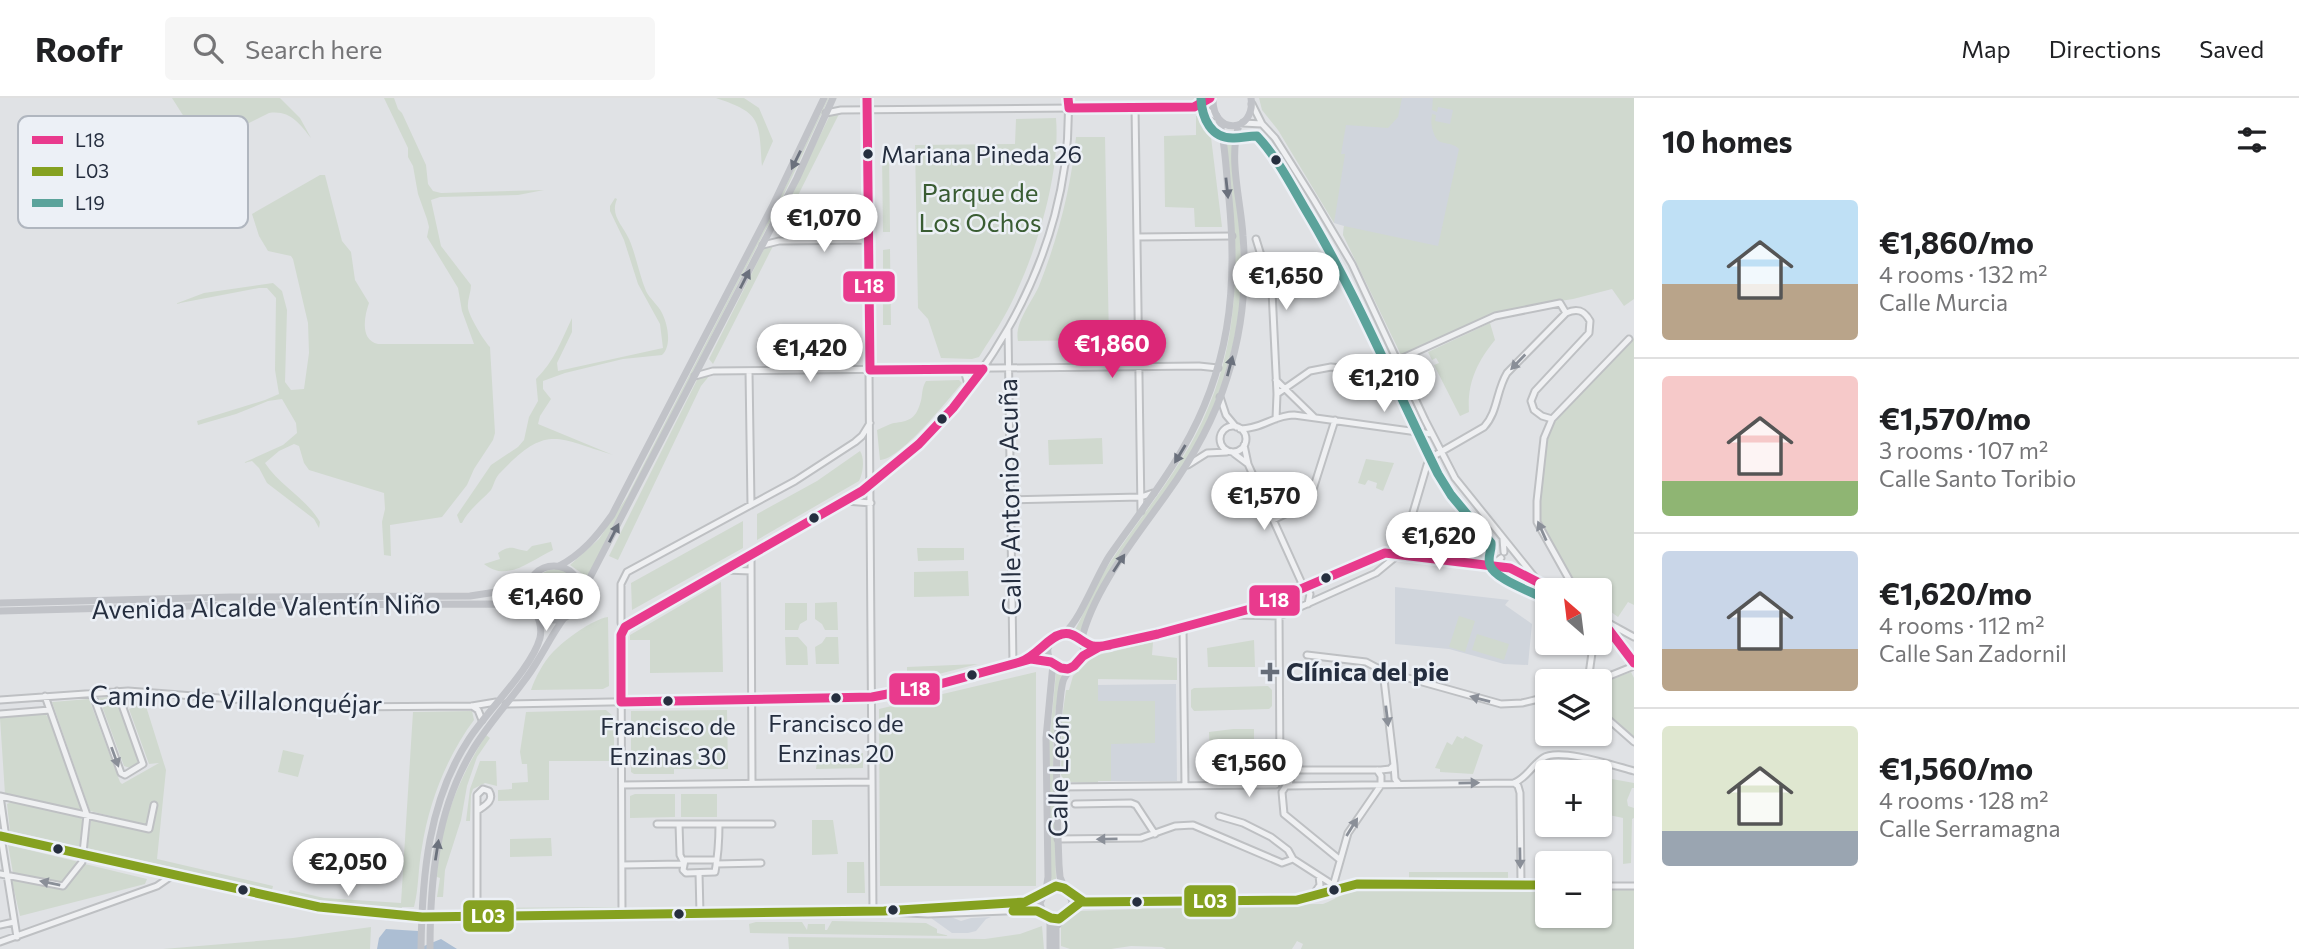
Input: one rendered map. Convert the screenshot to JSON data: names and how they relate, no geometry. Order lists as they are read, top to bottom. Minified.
{"streets":{"main road":["Avenida Alcalde Valentín Niño","Calle León"],"street":["Calle Antonio Acuña","Camino de Villalonquéjar"]},"parks":["Parque de Los Ochos"],"places":{"other":["Mariana Pineda 26","Francisco de Enzinas 20","Francisco de Enzinas 30"],"health":["Clínica del pie"]},"lines":["transit line L18","transit line L19","transit line L03"],"legend":["L18","L03","L19"],"north":"top left","page":{"header":"Roofr","search":"Search here","nav":["Map","Directions","Saved"],"heading":"10 homes","list":[{"name":"€1,860/mo","note":"4 rooms · 132 m² · Calle Murcia"},{"name":"€1,570/mo","note":"3 rooms · 107 m² · Calle Santo Toribio"},{"name":"€1,620/mo","note":"4 rooms · 112 m² · Calle San Zadornil"},{"name":"€1,560/mo","note":"4 rooms · 128 m² · Calle Serramagna"}],"price":["€1,070","€1,650","€1,860","€1,420","€1,210","€1,570","€1,620","€1,460","€1,560","€2,050"],"map_buttons":["+","−"]}}
